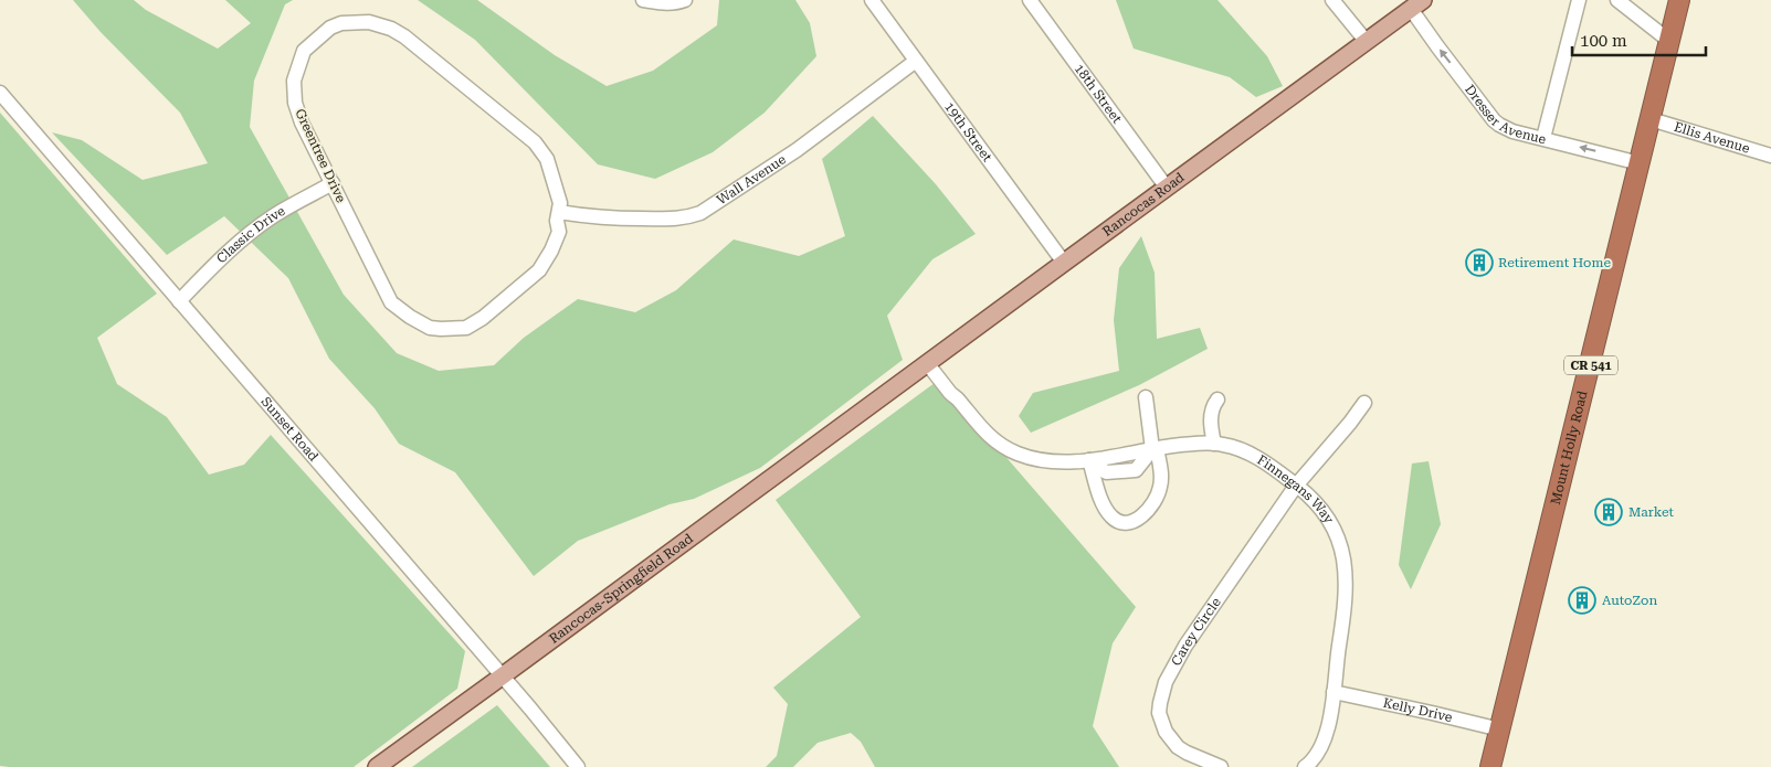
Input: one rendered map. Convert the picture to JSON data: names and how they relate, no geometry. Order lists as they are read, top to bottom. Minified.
{"streets":{"highway":["CR 541","Mount Holly Road"],"main road":["Rancocas Road","Rancocas-Springfield Road"],"street":["18th Street","Dresser Avenue","19th Street","Ellis Avenue","Greentree Drive","Wall Avenue","Classic Drive","Sunset Road","Finnegans Way","Carey Circle","Kelly Drive"]},"crossings":[["18th Street","Rancocas Road"],["Dresser Avenue","Rancocas Road"],["Dresser Avenue","Mount Holly Road"],["19th Street","Wall Avenue"],["19th Street","Rancocas Road"],["Ellis Avenue","Mount Holly Road"],["Greentree Drive","Wall Avenue"],["Greentree Drive","Classic Drive"],["Rancocas Road","Finnegans Way"],["Rancocas Road","Rancocas-Springfield Road"],["Classic Drive","Sunset Road"],["Sunset Road","Rancocas-Springfield Road"],["Mount Holly Road","Kelly Drive"],["Finnegans Way","Carey Circle"],["Finnegans Way","Kelly Drive"]],"one_way":["Dresser Avenue"],"places":{"building":["Retirement Home","Market","AutoZon"]},"scale_bar":"100 m"}
